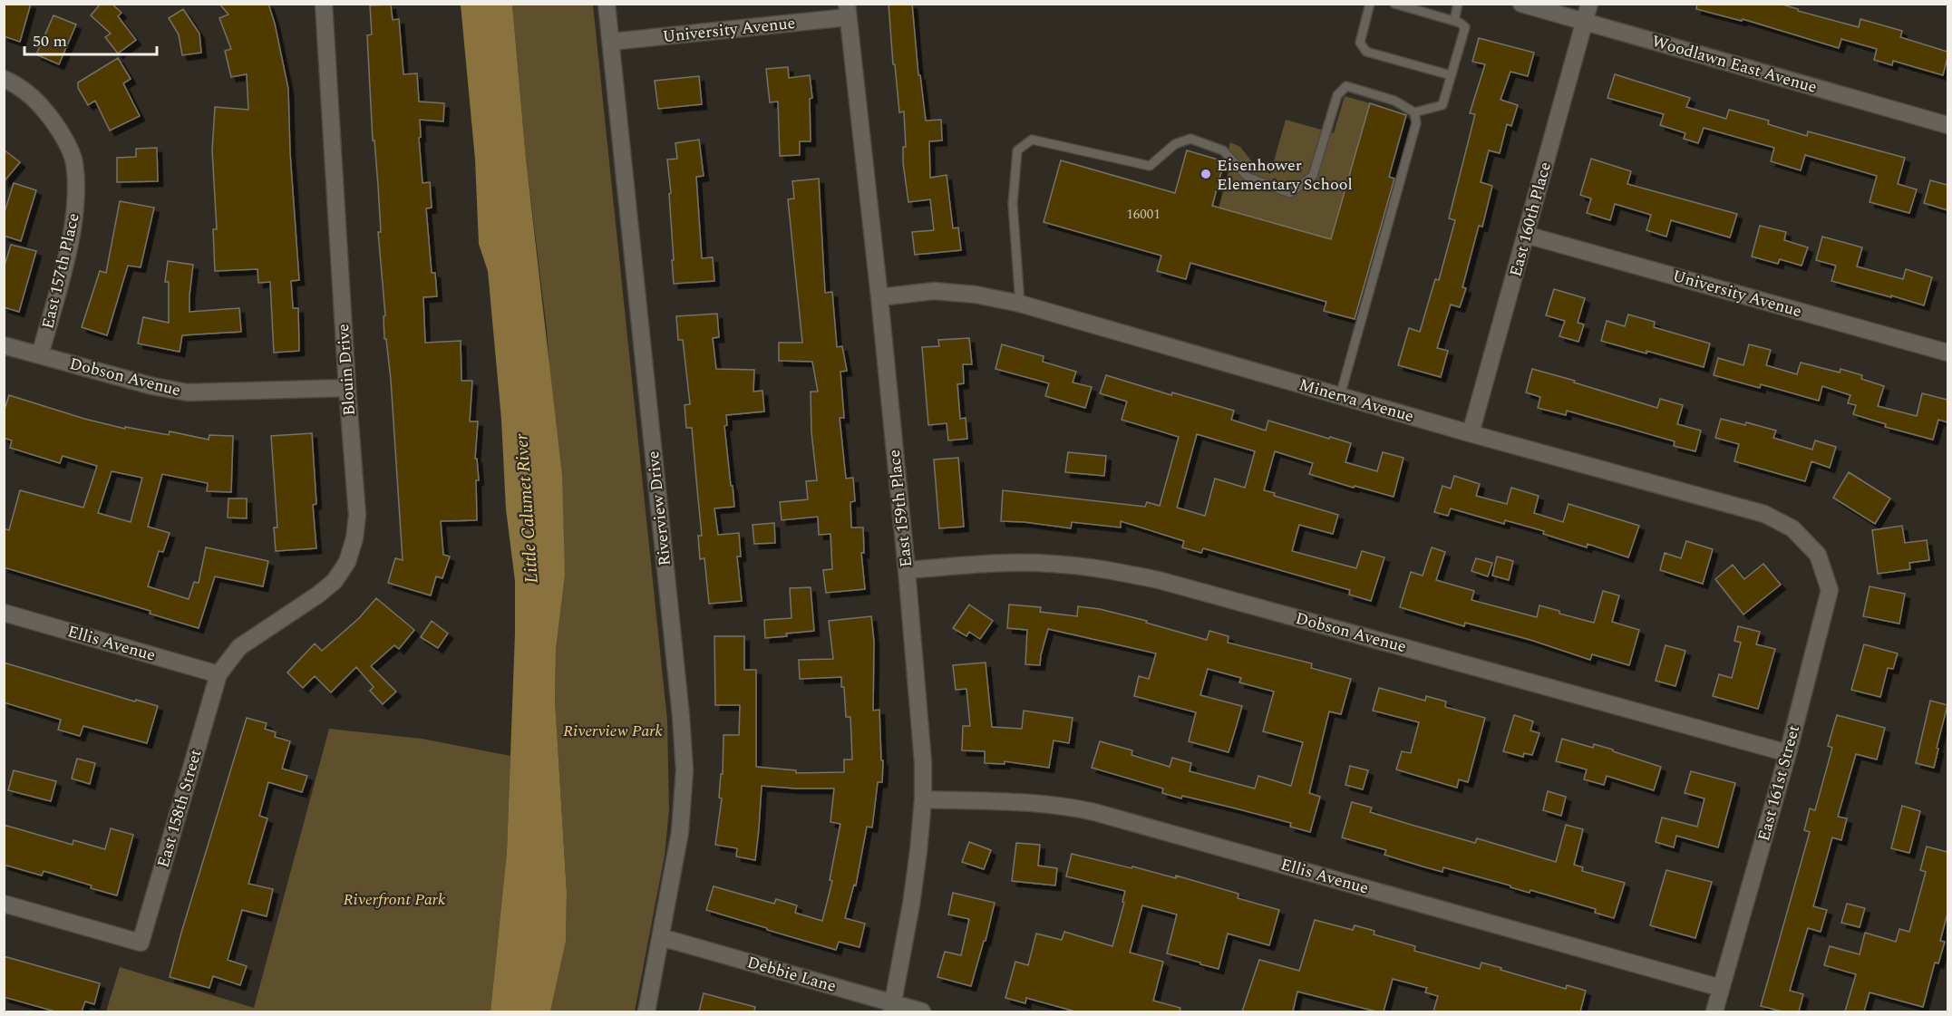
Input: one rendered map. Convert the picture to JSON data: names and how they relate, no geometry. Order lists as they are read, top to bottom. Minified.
{"streets":{"street":["University Avenue","Woodlawn East Avenue","East 160th Place","East 157th Place","Blouin Drive","Dobson Avenue","Minerva Avenue","Riverview Drive","East 159th Place","Ellis Avenue","East 161st Street","East 158th Street","Debbie Lane"]},"crossings":[["University Avenue","East 160th Place"],["University Avenue","Riverview Drive"],["University Avenue","East 159th Place"],["Woodlawn East Avenue","East 160th Place"],["East 160th Place","Minerva Avenue"],["East 157th Place","Dobson Avenue"],["Blouin Drive","Dobson Avenue"],["Blouin Drive","Ellis Avenue"],["Blouin Drive","East 158th Street"],["Dobson Avenue","East 159th Place"],["Dobson Avenue","East 161st Street"],["Minerva Avenue","East 159th Place"],["Minerva Avenue","East 161st Street"],["Riverview Drive","Debbie Lane"],["East 159th Place","Ellis Avenue"],["East 159th Place","Debbie Lane"],["Ellis Avenue","East 161st Street"],["Ellis Avenue","East 158th Street"]],"water":["Little Calumet River"],"parks":["Riverview Park","Riverfront Park"],"places":["Eisenhower Elementary School"],"house_numbers":["16001"],"scale_bar":"50 m"}
